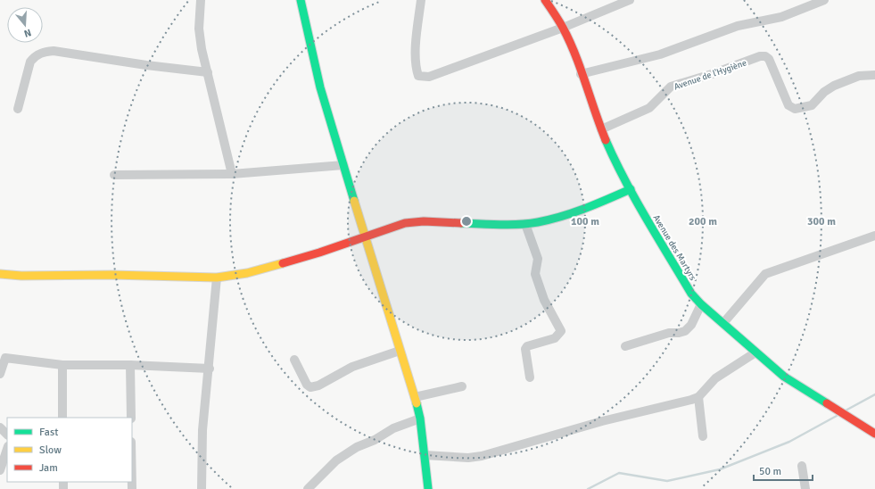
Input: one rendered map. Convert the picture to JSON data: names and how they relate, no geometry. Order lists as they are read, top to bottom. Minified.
{"streets":{"street":["Avenue de l'Hygiène","Avenue des Martyrs"]},"crossings":[["Avenue de l'Hygiène","Avenue des Martyrs"]],"legend":["Fast","Slow","Jam"],"scale_bar":"50 m","north":"bottom","rings":["100 m","200 m","300 m"]}
